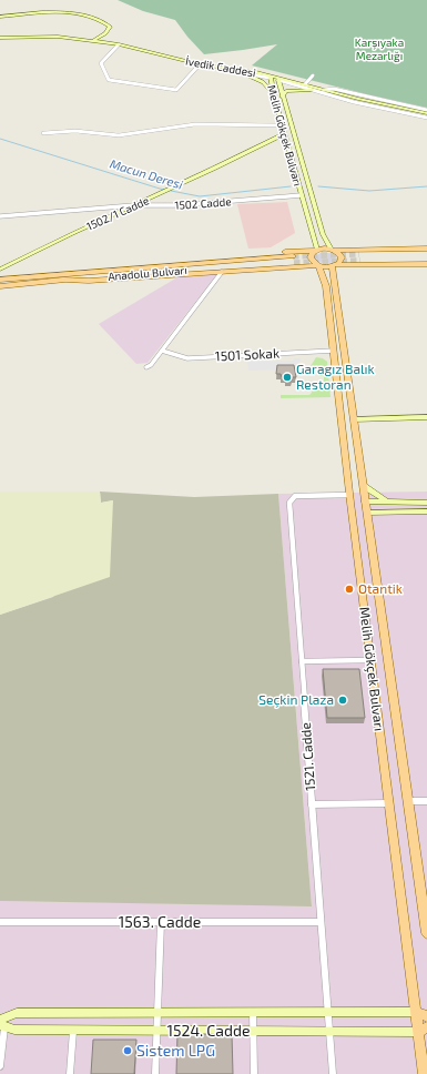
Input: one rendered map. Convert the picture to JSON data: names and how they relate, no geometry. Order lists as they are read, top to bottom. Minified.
{"streets":{"main road":["Melih Gökçek Bulvarı","Anadolu Bulvarı"],"street":["İvedik Caddesi","1502 Cadde","1502/1 Cadde","1501 Sokak","1521. Cadde","1563. Cadde","1524. Cadde"]},"crossings":[["İvedik Caddesi","Melih Gökçek Bulvarı"],["Melih Gökçek Bulvarı","1502 Cadde"],["Melih Gökçek Bulvarı","1502/1 Cadde"],["Melih Gökçek Bulvarı","1501 Sokak"],["Melih Gökçek Bulvarı","1521. Cadde"],["Melih Gökçek Bulvarı","1524. Cadde"],["1502 Cadde","1502/1 Cadde"],["1521. Cadde","1563. Cadde"],["1521. Cadde","1524. Cadde"]],"water":["Macun Deresi"],"parks":["Karşıyaka Mezarlığı"],"places":["Garagız Balık Restoran","Otantik","Seçkin Plaza","Sistem LPG"]}
